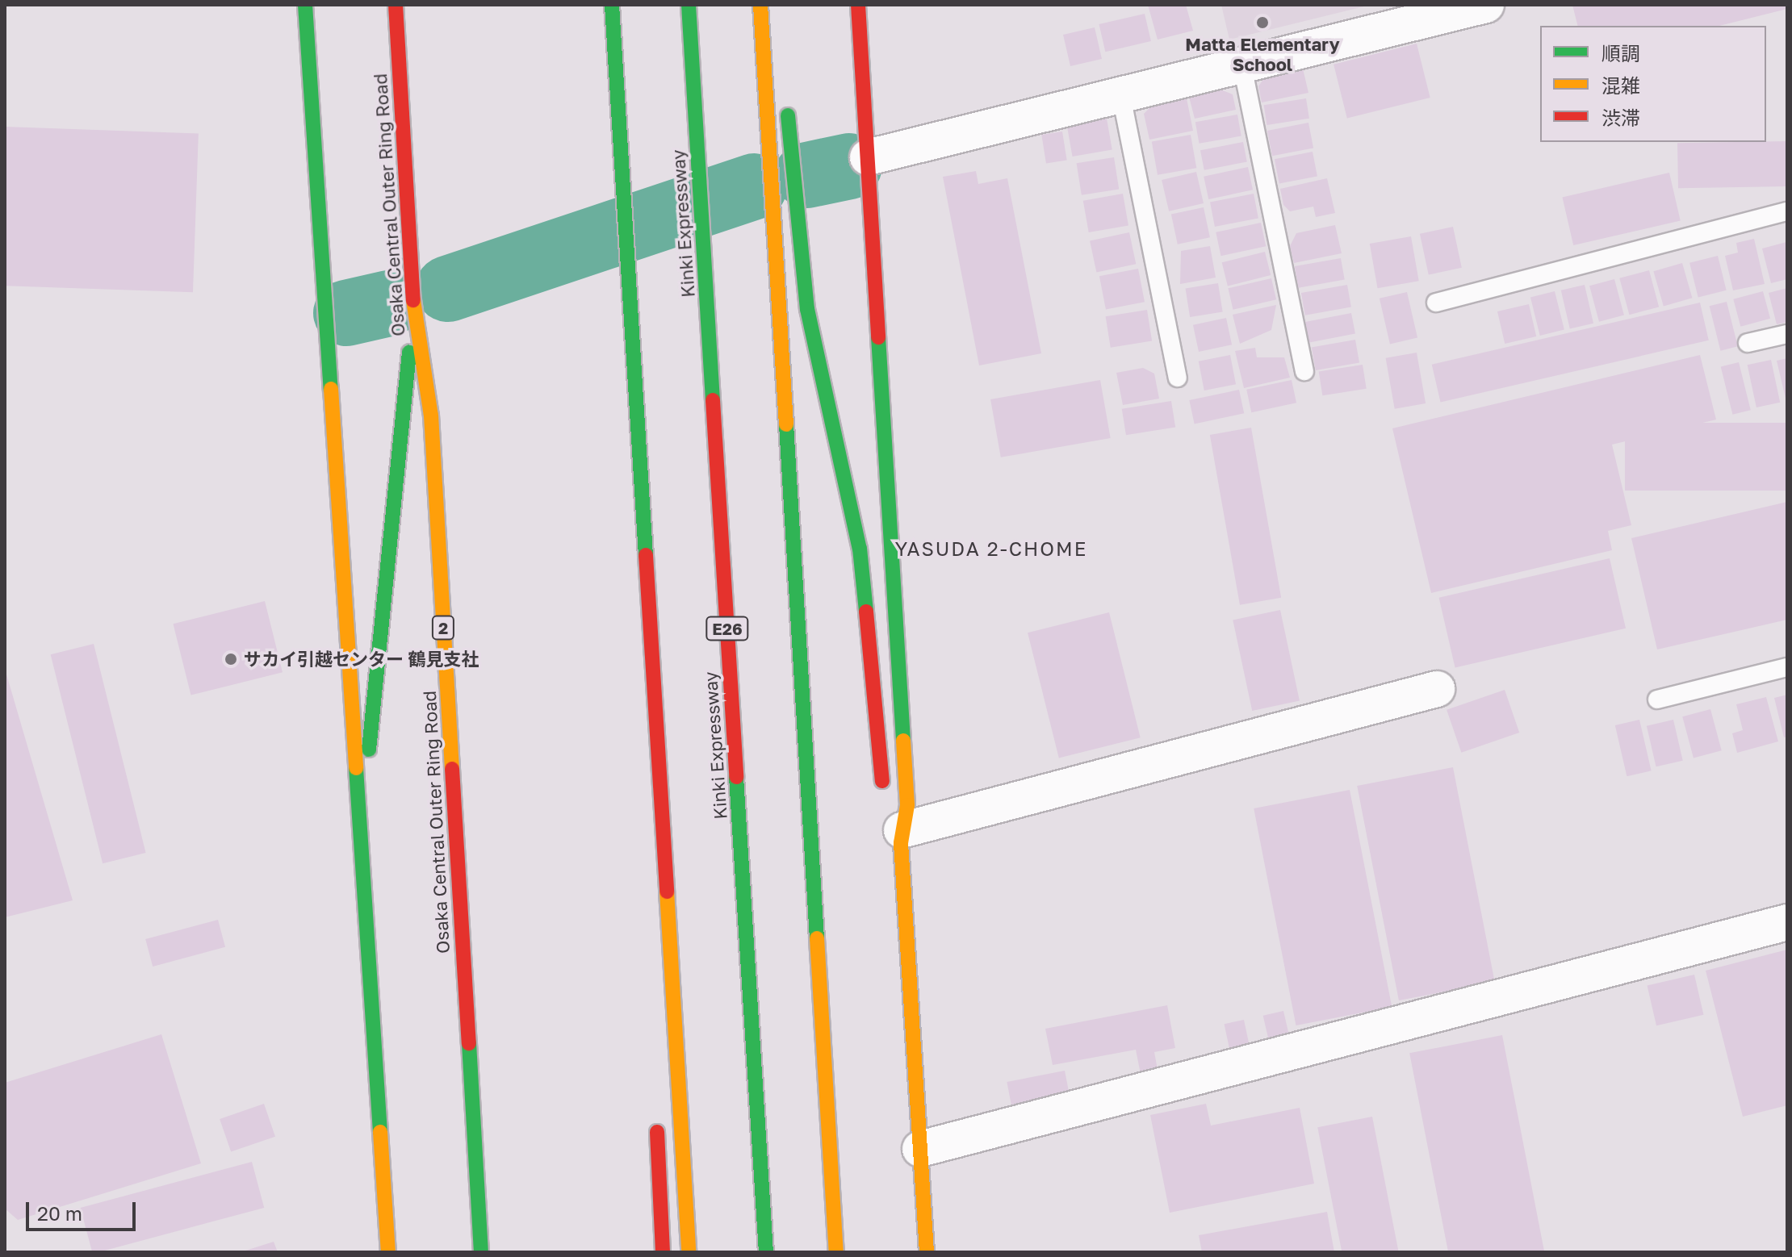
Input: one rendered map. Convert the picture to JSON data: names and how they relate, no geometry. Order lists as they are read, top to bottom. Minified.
{"streets":{"main road":["Osaka Central Outer Ring Road","Kinki Expressway","2","E26"]},"districts":["YASUDA 2-CHOME"],"places":["Matta Elementary School","サカイ引越センター 鶴見支社"],"legend":["順調","混雑","渋滞"],"scale_bar":"20 m"}
